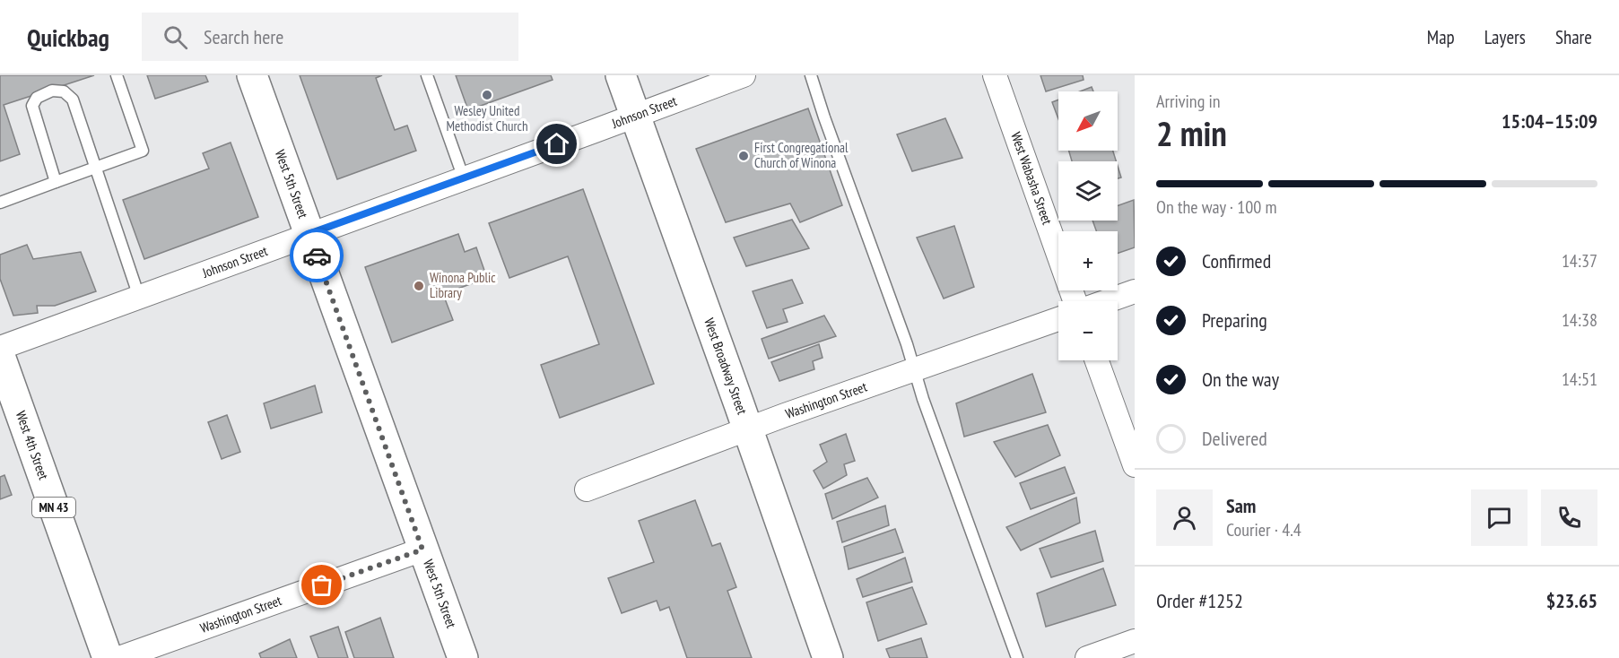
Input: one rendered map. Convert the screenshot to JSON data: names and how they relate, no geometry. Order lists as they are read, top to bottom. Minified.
{"streets":{"main road":["West 5th Street","West Broadway Street","West 4th Street","MN 43"],"street":["Johnson Street","West Wabasha Street","Washington Street"]},"crossings":[["Johnson Street","West 5th Street"],["Johnson Street","West Broadway Street"],["West 5th Street","Washington Street"],["West Broadway Street","Washington Street"]],"places":["Wesley United Methodist Church","First Congregational Church of Winona","Winona Public Library"],"north":"bottom left","page":{"header":"Quickbag","search":"Search here","nav":["Map","Layers","Share"],"heading":["2 min","Arriving in","15:04–15:09"],"panel":["Sam","Courier · 4.4","Order #1252","$23.65"],"map_buttons":["+","−"],"bar":"On the way · 100 m","list":[["Confirmed","14:37"],["Preparing","14:38"],["On the way","14:51"],"Delivered"]}}
